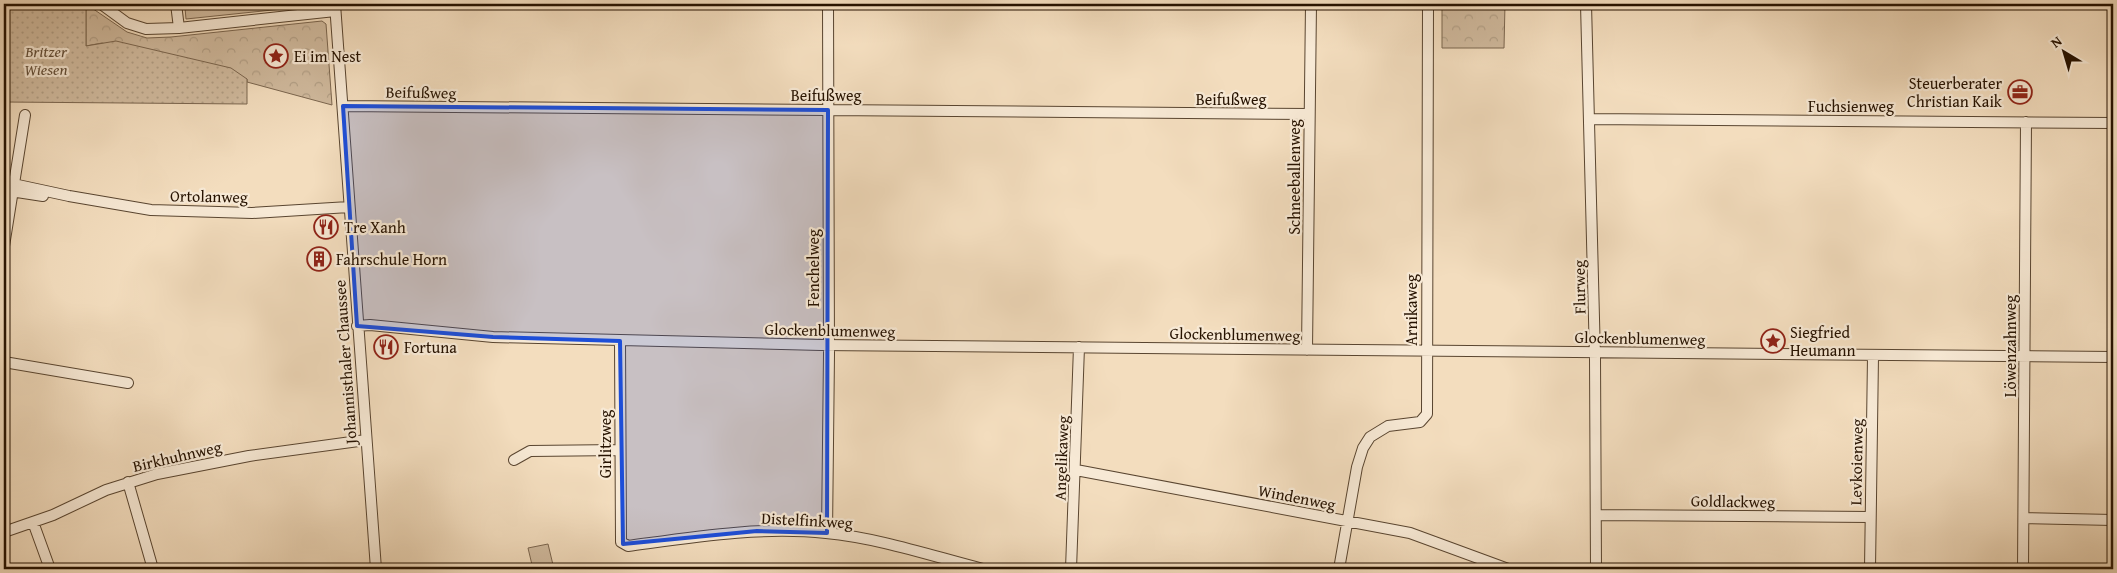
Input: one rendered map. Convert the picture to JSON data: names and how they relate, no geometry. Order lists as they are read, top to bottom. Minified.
{"streets":{"street":["Beifußweg","Fuchsienweg","Schneeballenweg","Ortolanweg","Fenchelweg","Flurweg","Arnikaweg","Glockenblumenweg","Löwenzahnweg","Johannisthaler Chaussee","Girlitzweg","Birkhuhnweg","Angelikaweg","Levkoienweg","Windenweg","Goldlackweg","Distelfinkweg"]},"crossings":[["Beifußweg","Schneeballenweg"],["Beifußweg","Fenchelweg"],["Beifußweg","Johannisthaler Chaussee"],["Fuchsienweg","Flurweg"],["Fuchsienweg","Löwenzahnweg"],["Schneeballenweg","Glockenblumenweg"],["Ortolanweg","Johannisthaler Chaussee"],["Fenchelweg","Glockenblumenweg"],["Fenchelweg","Distelfinkweg"],["Flurweg","Glockenblumenweg"],["Flurweg","Goldlackweg"],["Arnikaweg","Glockenblumenweg"],["Arnikaweg","Windenweg"],["Glockenblumenweg","Löwenzahnweg"],["Glockenblumenweg","Johannisthaler Chaussee"],["Glockenblumenweg","Girlitzweg"],["Glockenblumenweg","Angelikaweg"],["Glockenblumenweg","Levkoienweg"],["Johannisthaler Chaussee","Birkhuhnweg"],["Girlitzweg","Distelfinkweg"],["Angelikaweg","Windenweg"],["Levkoienweg","Goldlackweg"]],"parks":["Britzer Wiesen"],"places":{"place":["Ei im Nest","Siegfried Heumann"],"office":["Steuerberater Christian Kaik"],"restaurant":["Tre Xanh","Fortuna"],"building":["Fahrschule Horn"]},"north":"top left"}
